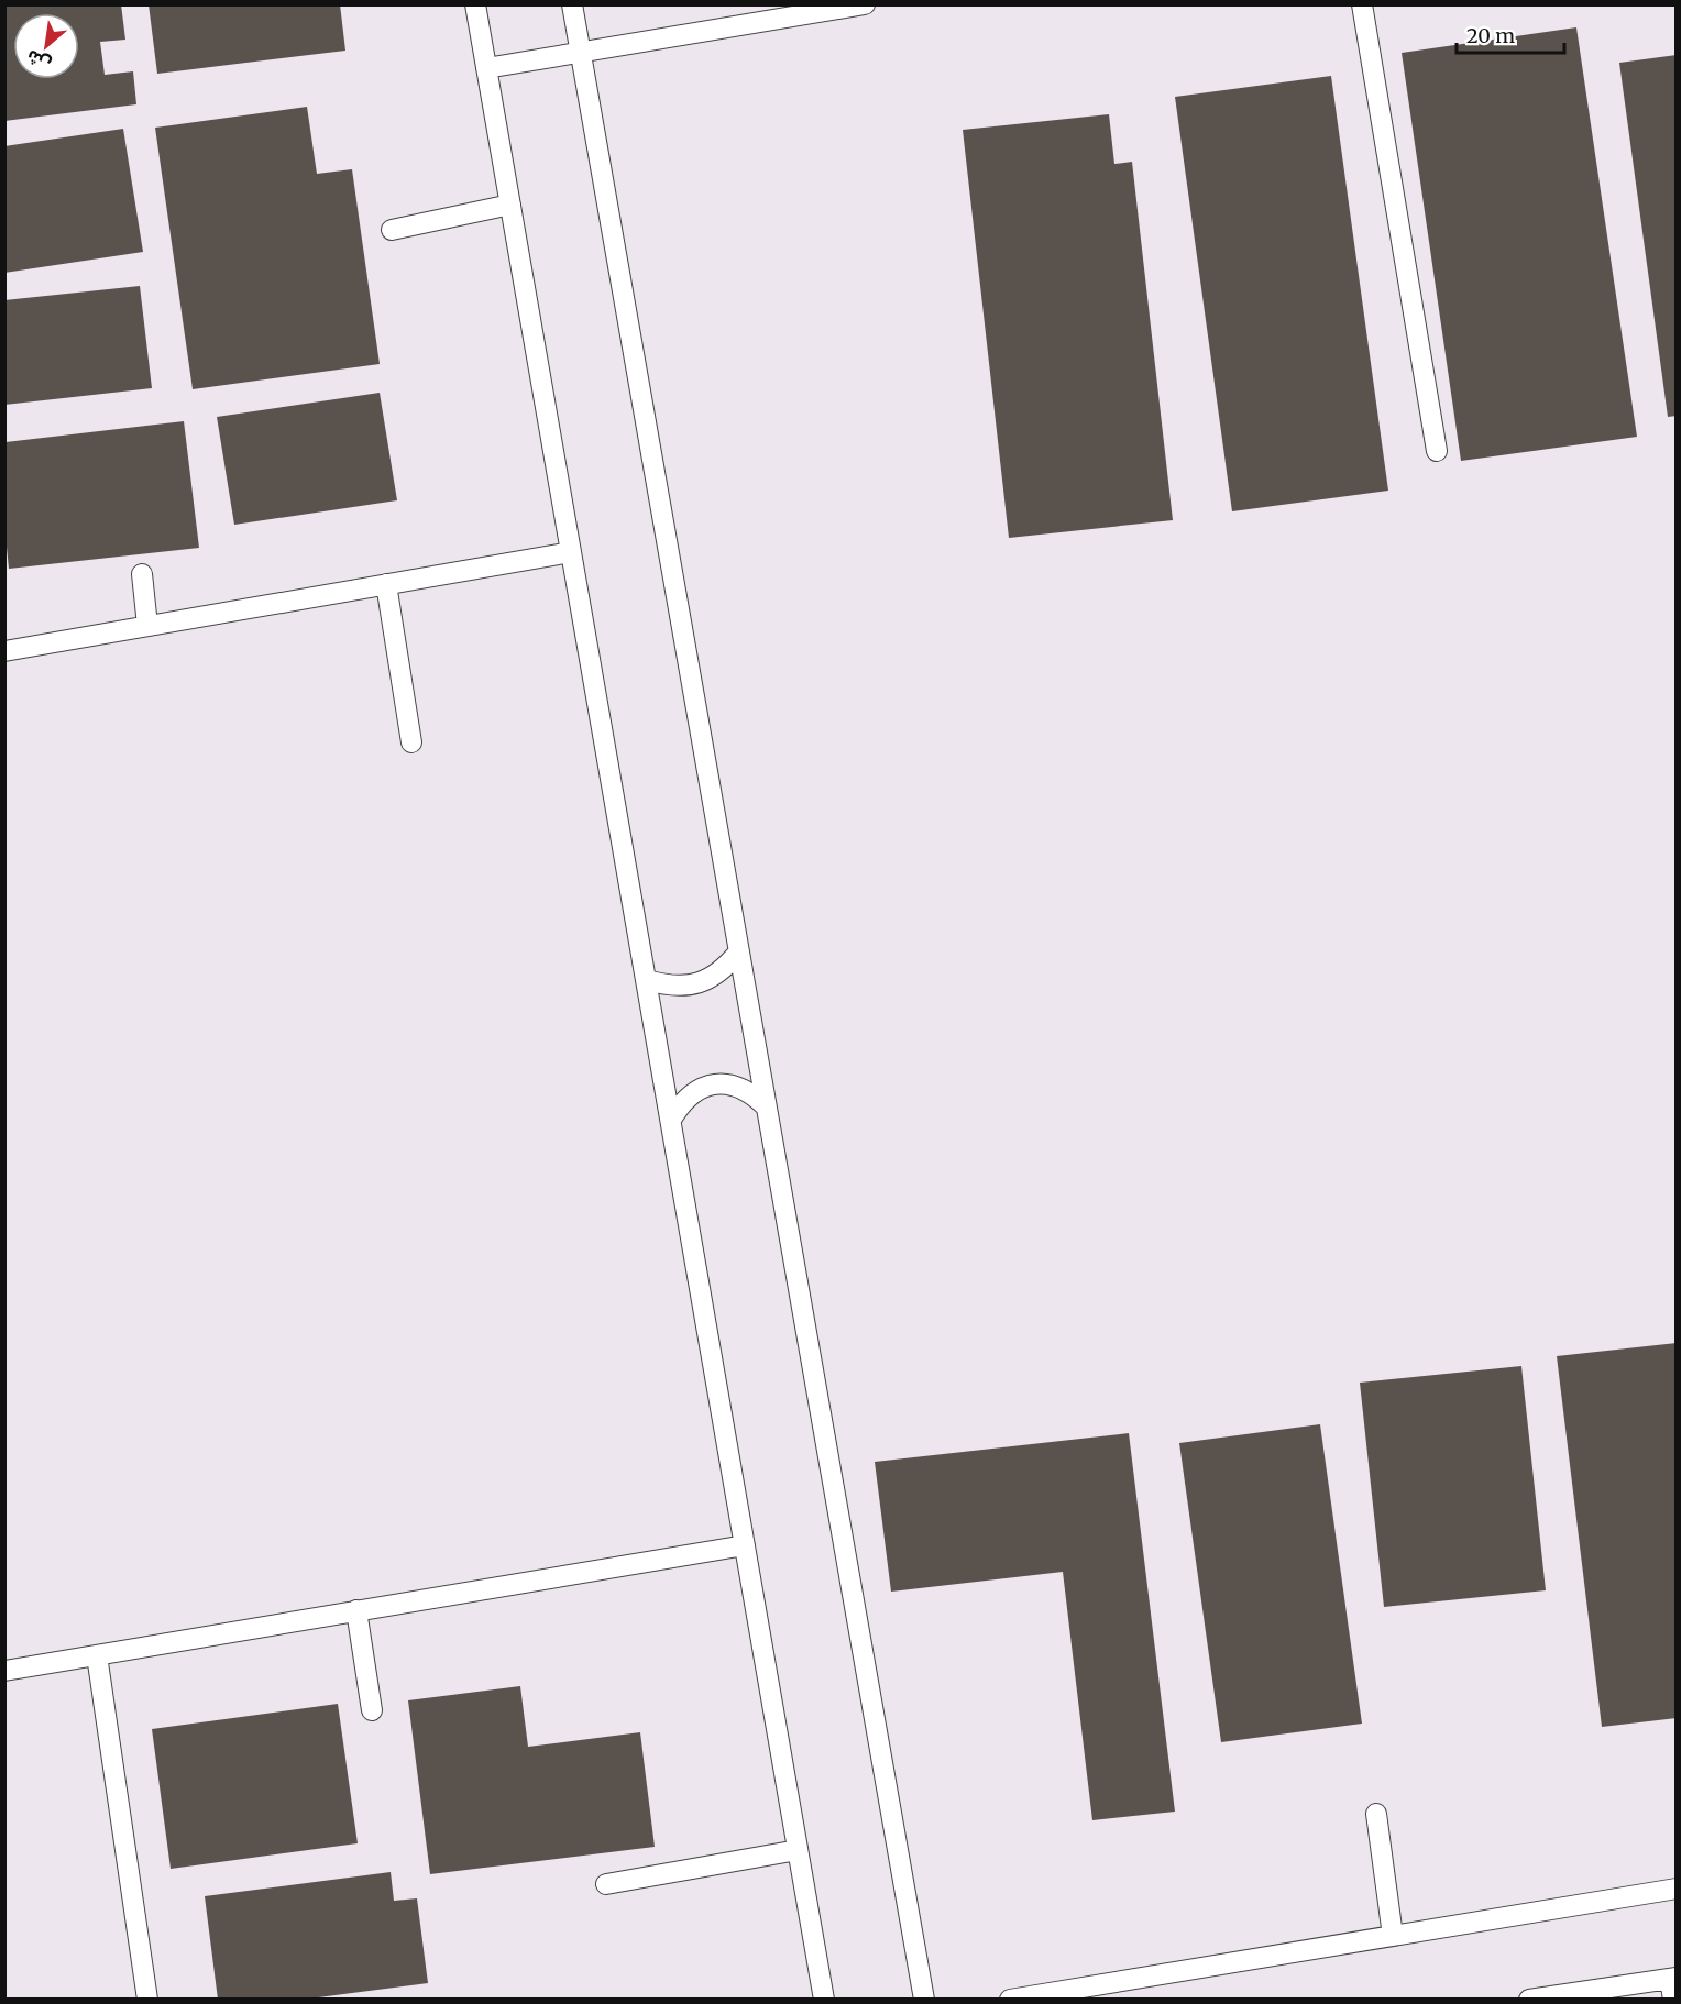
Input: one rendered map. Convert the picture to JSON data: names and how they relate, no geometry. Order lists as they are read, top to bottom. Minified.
{"scale_bar":"20 m","north":"bottom left"}
